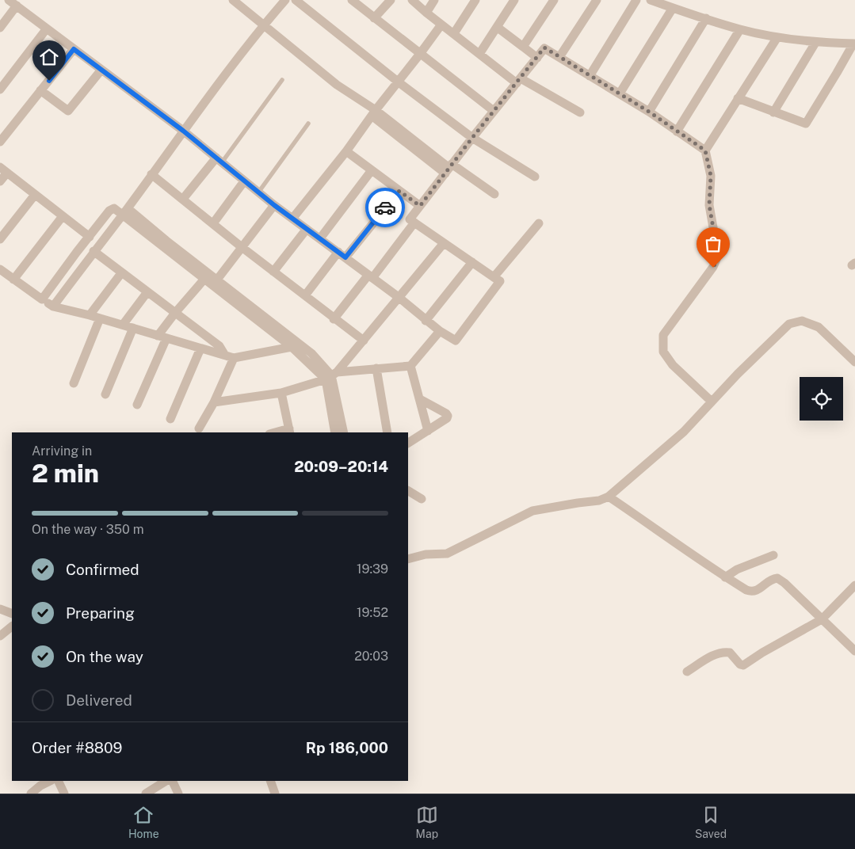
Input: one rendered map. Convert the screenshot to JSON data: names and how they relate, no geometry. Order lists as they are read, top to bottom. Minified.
{"page":{"heading":["2 min","Arriving in","20:09–20:14"],"panel":["Order #8809","Rp 186,000"],"bar":"On the way · 350 m","list":[["Confirmed","19:39"],["Preparing","19:52"],["On the way","20:03"],"Delivered"],"tabs":["Home","Map","Saved"]}}
